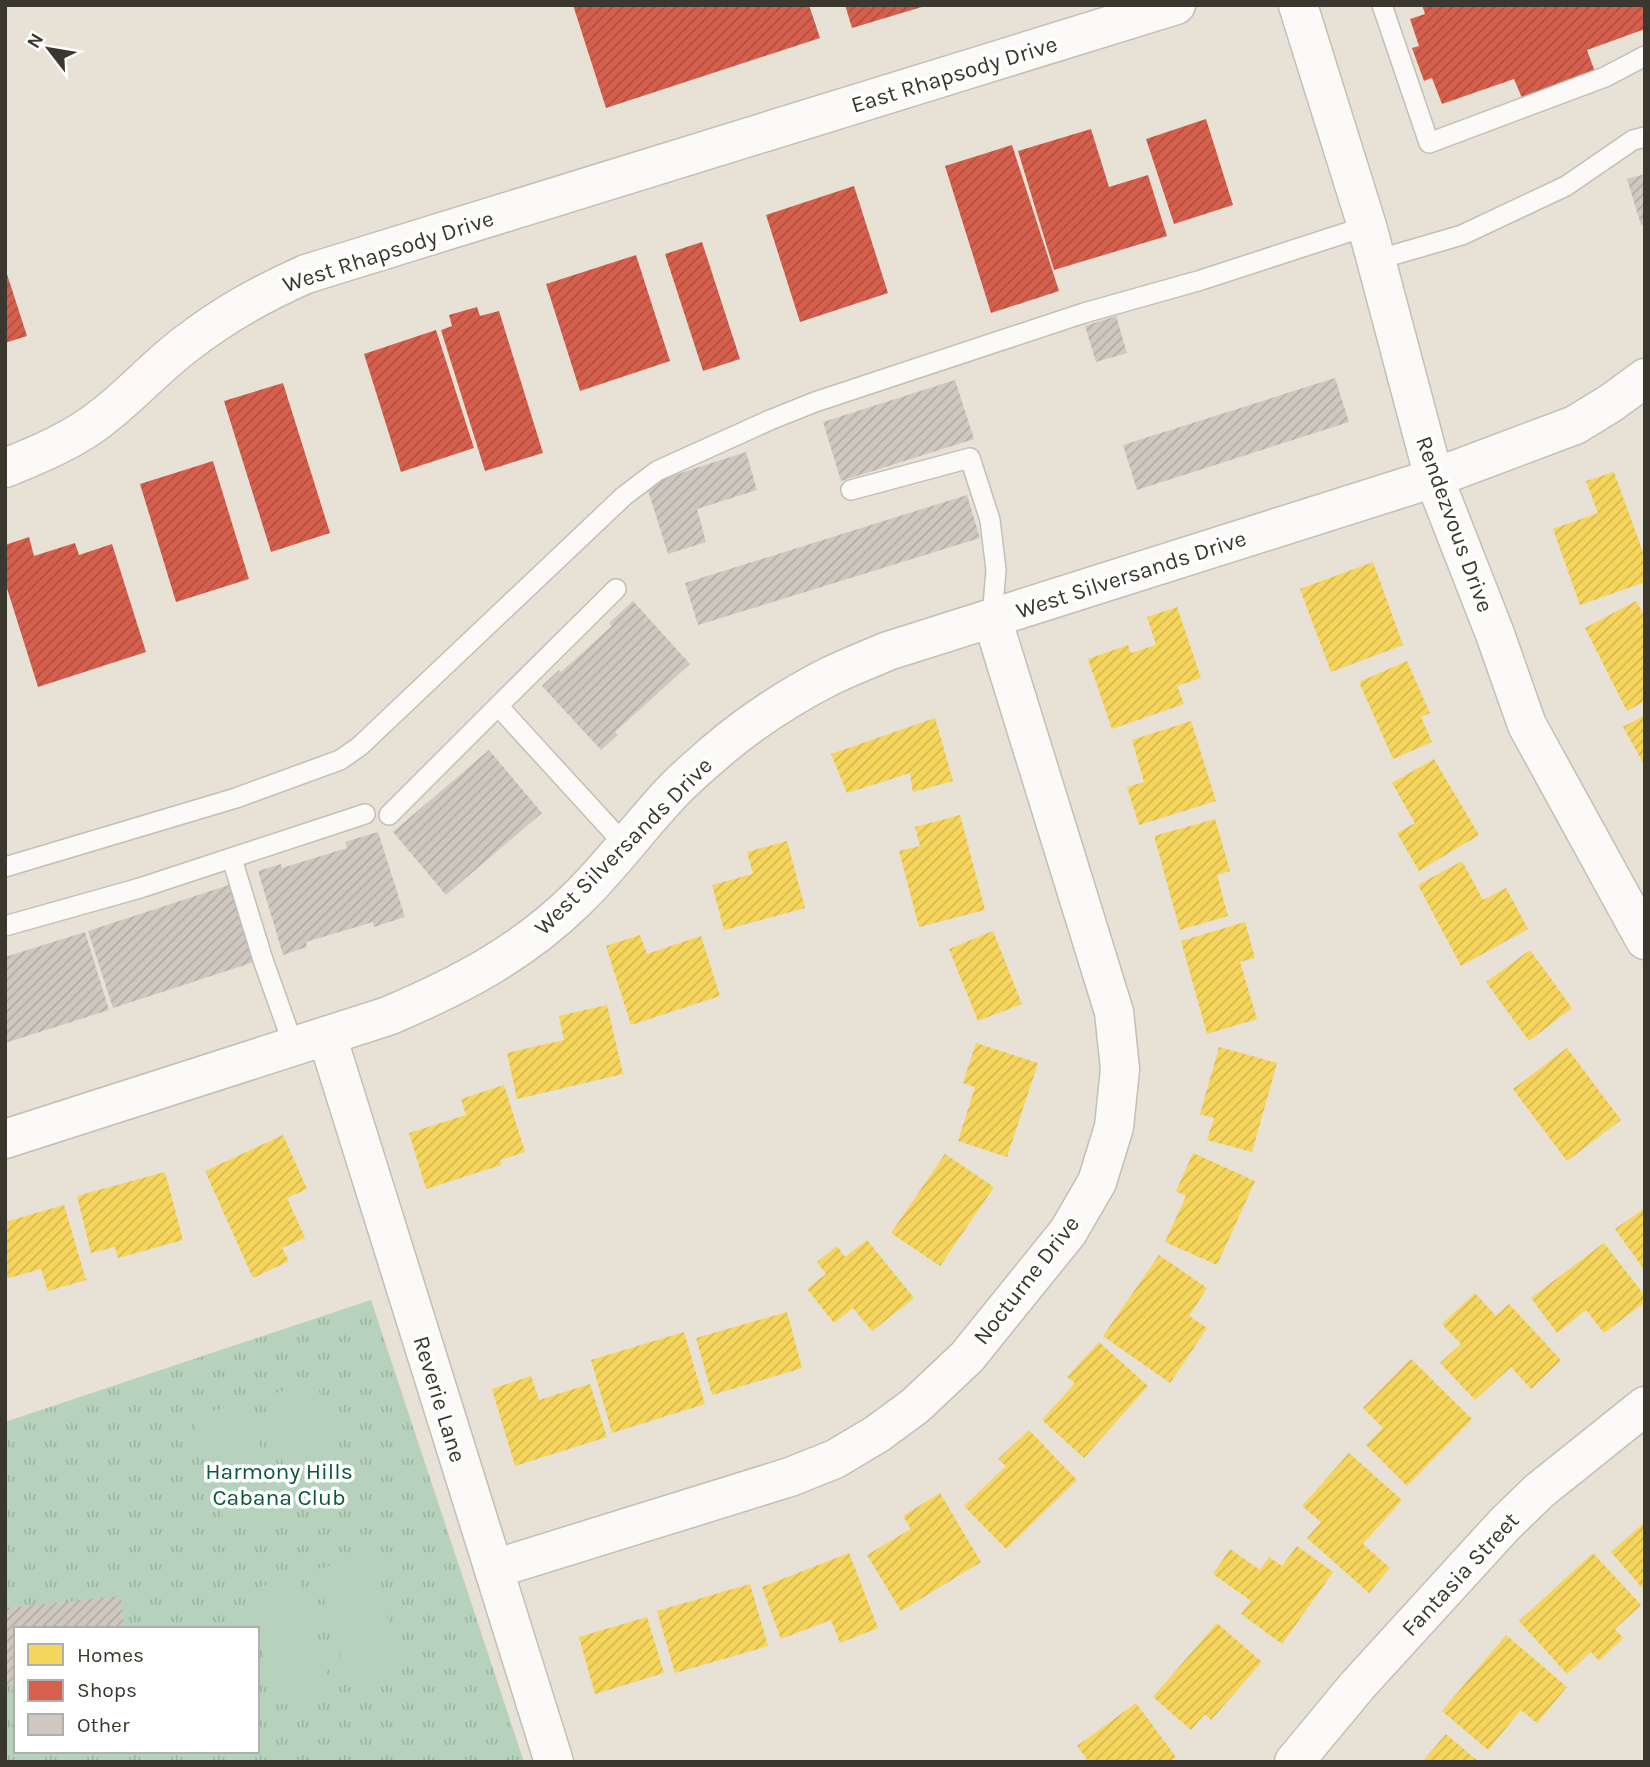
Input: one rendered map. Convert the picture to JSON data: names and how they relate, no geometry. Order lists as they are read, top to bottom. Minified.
{"streets":{"street":["East Rhapsody Drive","West Rhapsody Drive","Rendezvous Drive","West Silversands Drive","Nocturne Drive","Reverie Lane","Fantasia Street"]},"crossings":[["East Rhapsody Drive","West Rhapsody Drive"],["Rendezvous Drive","West Silversands Drive"],["West Silversands Drive","Nocturne Drive"],["West Silversands Drive","Reverie Lane"],["Nocturne Drive","Reverie Lane"]],"parks":["Harmony Hills Cabana Club"],"legend":["Homes","Shops","Other"],"north":"top left"}
